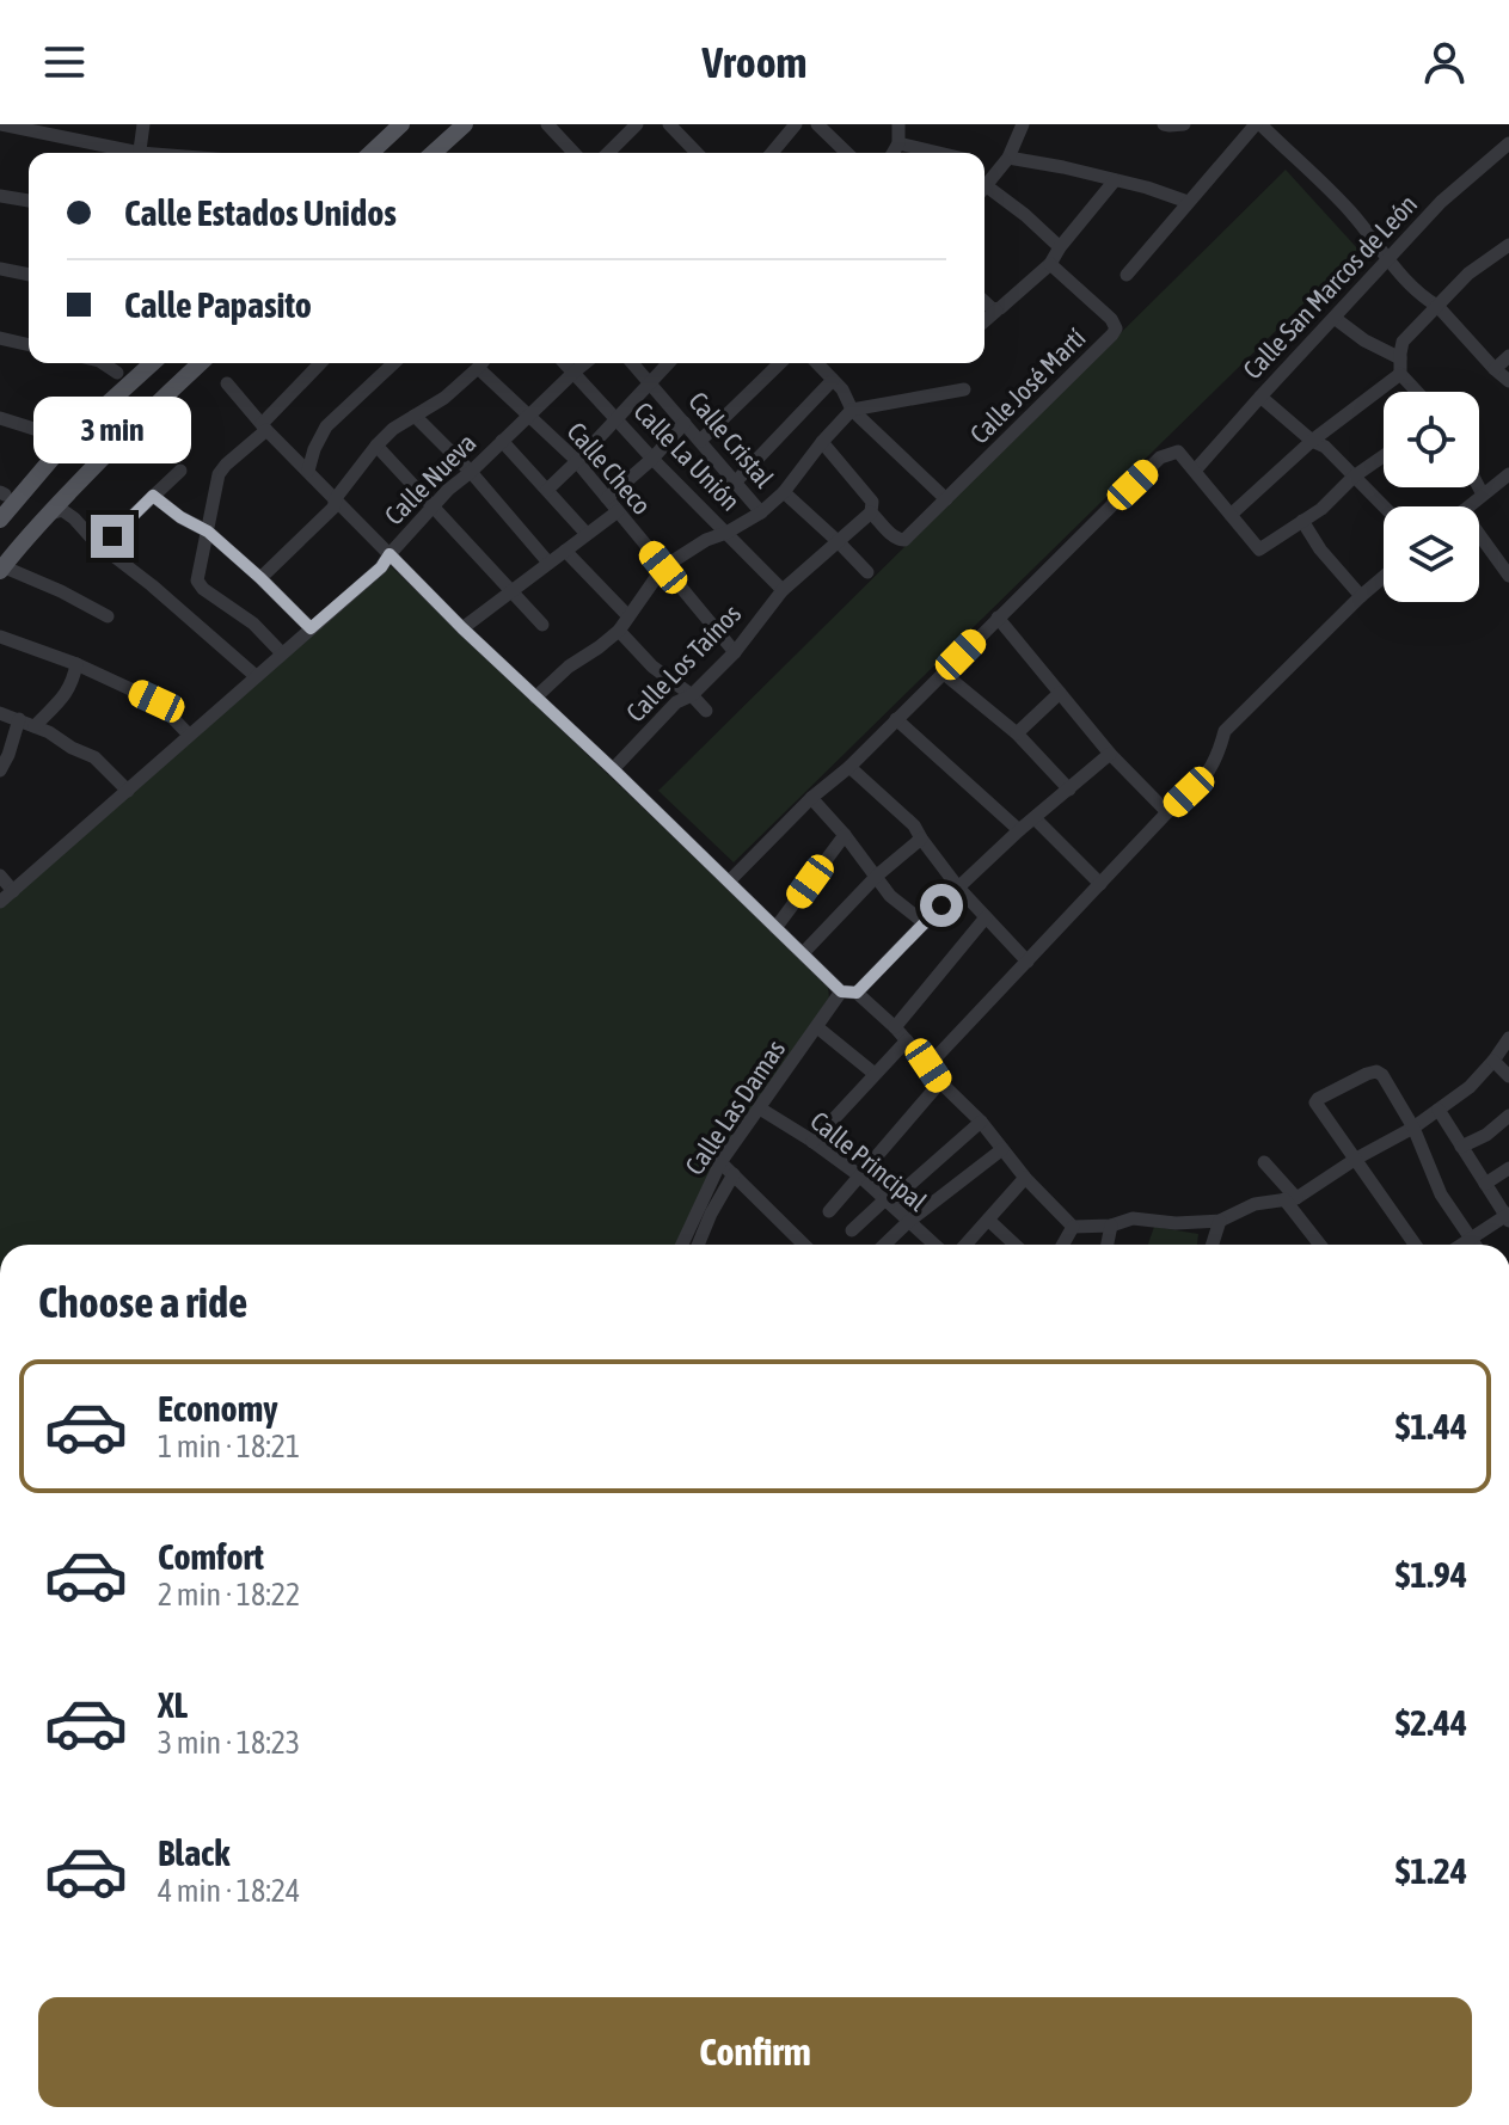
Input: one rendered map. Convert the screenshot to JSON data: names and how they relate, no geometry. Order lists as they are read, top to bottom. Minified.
{"streets":{"street":["Calle San Marcos de León","Calle José Martí","Calle Cristal","Calle La Unión","Calle Checo","Calle Nueva","Calle Los Taínos","Calle Las Damas","Calle Principal"]},"crossings":[["Calle José Martí","Calle Los Taínos"],["Calle La Unión","Calle Nueva"],["Calle La Unión","Calle Los Taínos"],["Calle Checo","Calle Nueva"],["Calle Checo","Calle Los Taínos"],["Calle Las Damas","Calle Principal"]],"page":{"header":"Vroom","banner":["Calle Estados Unidos","Calle Papasito"],"bubble":"3 min","heading":"Choose a ride","list":[{"name":"Economy","note":"1 min · 18:21","value":"$1.44"},{"name":"Comfort","note":"2 min · 18:22","value":"$1.94"},{"name":"XL","note":"3 min · 18:23","value":"$2.44"},{"name":"Black","note":"4 min · 18:24","value":"$1.24"}],"buttons":"Confirm"}}
